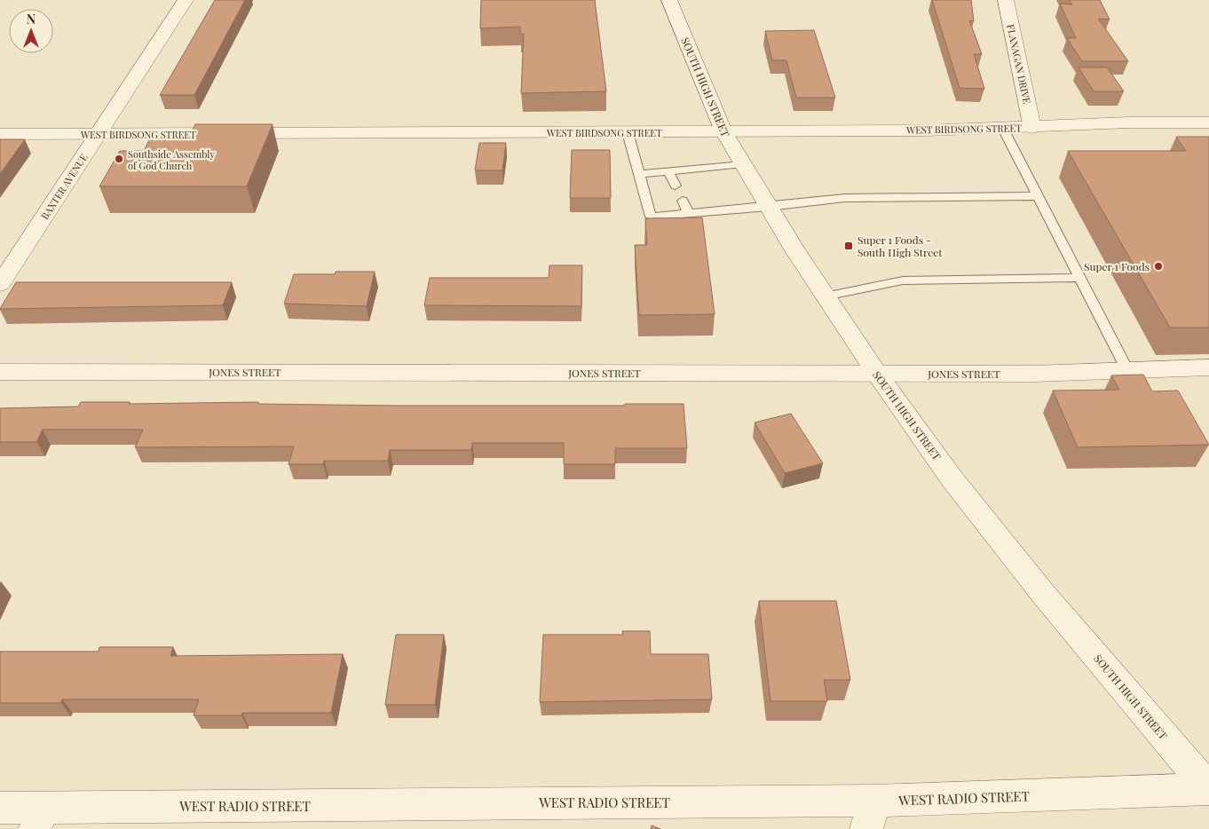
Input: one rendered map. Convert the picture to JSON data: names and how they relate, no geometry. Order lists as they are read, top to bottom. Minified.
{"streets":{"street":["FLANAGAN DRIVE","SOUTH HIGH STREET","WEST BIRDSONG STREET","BAXTER AVENUE","JONES STREET","WEST RADIO STREET"]},"crossings":[["FLANAGAN DRIVE","WEST BIRDSONG STREET"],["SOUTH HIGH STREET","WEST BIRDSONG STREET"],["SOUTH HIGH STREET","JONES STREET"],["SOUTH HIGH STREET","WEST RADIO STREET"],["WEST BIRDSONG STREET","BAXTER AVENUE"]],"places":{"other":["Southside Assembly of God Church","Super 1 Foods"],"transit":["Super 1 Foods - South High Street"]},"north":"top"}
